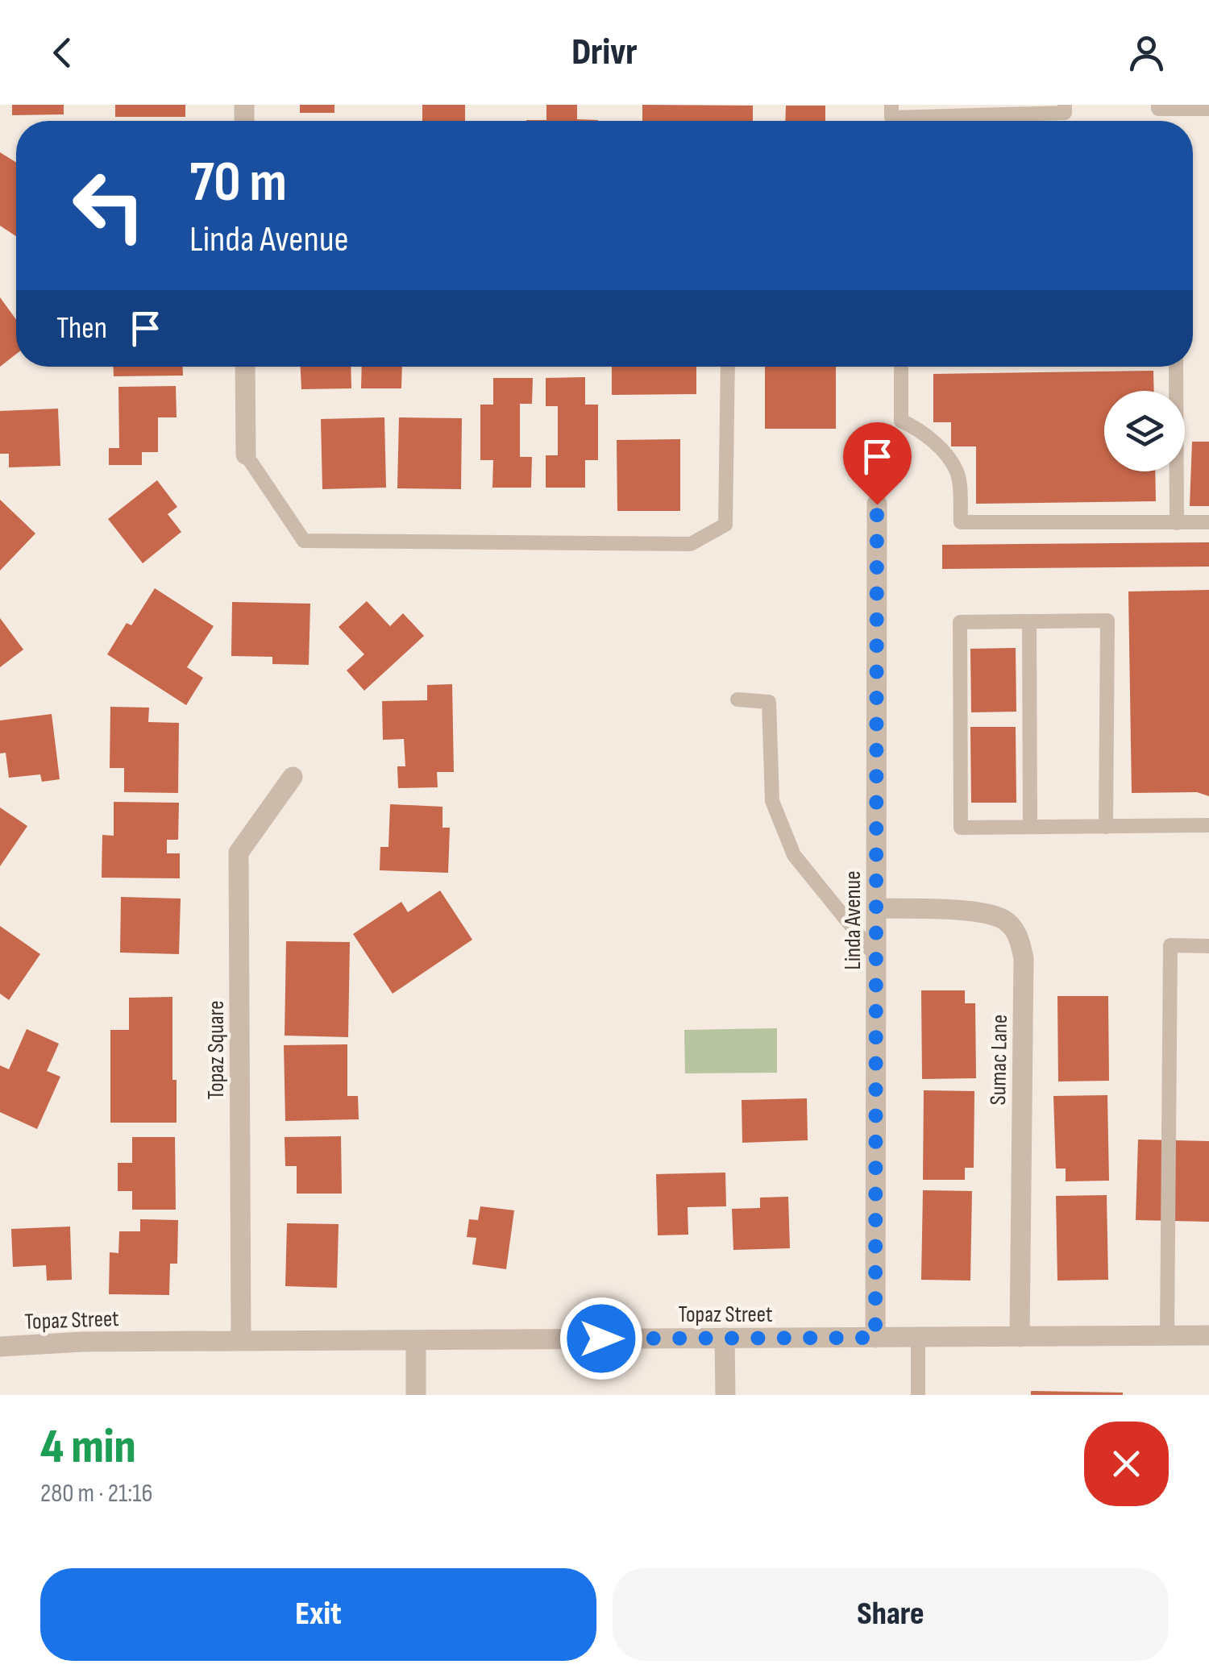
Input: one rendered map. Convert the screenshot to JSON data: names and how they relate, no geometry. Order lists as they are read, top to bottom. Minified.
{"streets":{"street":["Linda Avenue","Topaz Square","Sumac Lane","Topaz Street"]},"crossings":[["Linda Avenue","Sumac Lane"],["Linda Avenue","Topaz Street"],["Topaz Square","Topaz Street"],["Sumac Lane","Topaz Street"]],"page":{"header":"Drivr","turn":["70 m","Linda Avenue"],"then":"Then","heading":["4 min","280 m · 21:16"],"buttons":["Exit","Share"]}}
